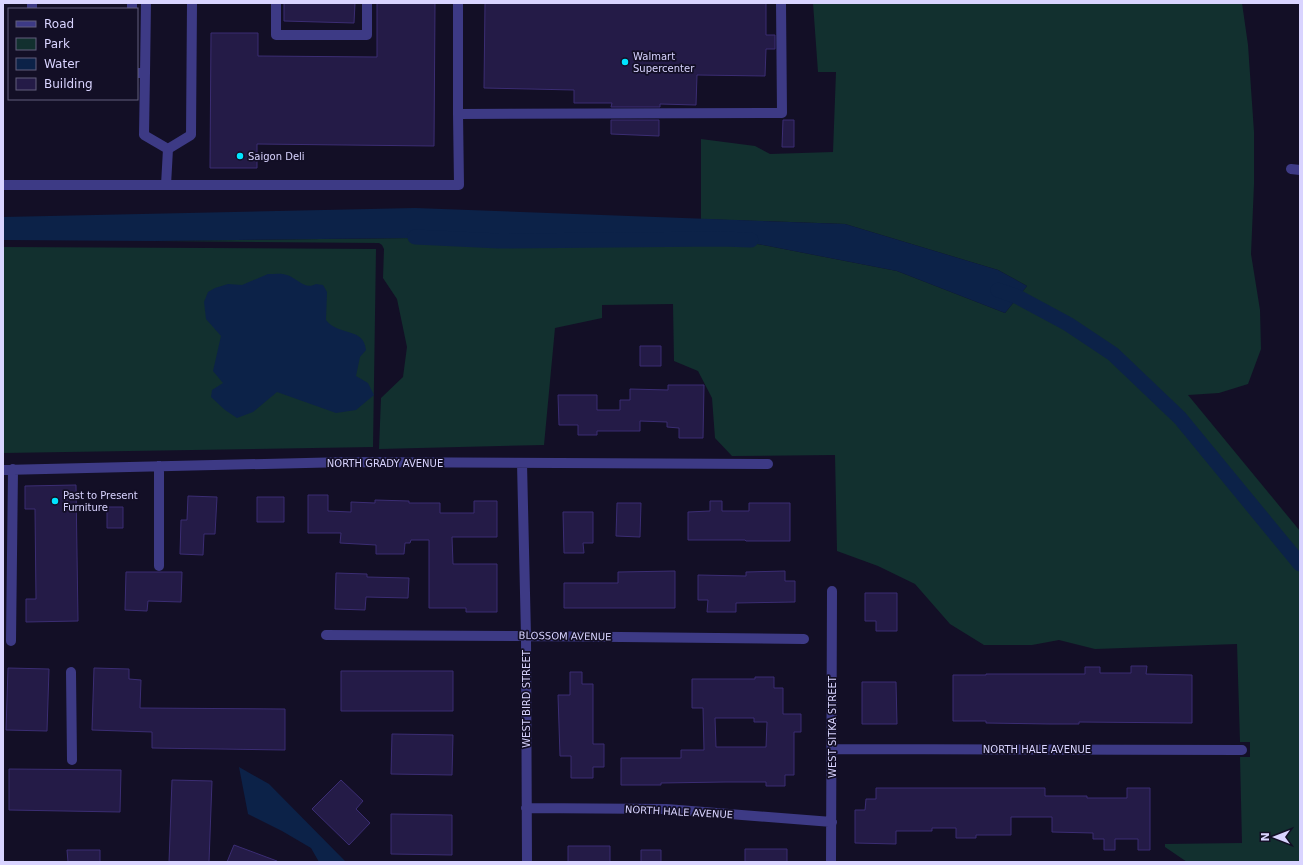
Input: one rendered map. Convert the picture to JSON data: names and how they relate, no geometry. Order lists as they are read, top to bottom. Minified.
{"streets":{"street":["NORTH GRADY AVENUE","BLOSSOM AVENUE","WEST BIRD STREET","WEST SITKA STREET","NORTH HALE AVENUE"]},"crossings":[["NORTH GRADY AVENUE","WEST BIRD STREET"],["BLOSSOM AVENUE","WEST BIRD STREET"],["WEST BIRD STREET","NORTH HALE AVENUE"],["WEST SITKA STREET","NORTH HALE AVENUE"]],"places":["Walmart Supercenter","Saigon Deli","Past to Present Furniture"],"legend":["Road","Park","Water","Building"],"north":"left"}
